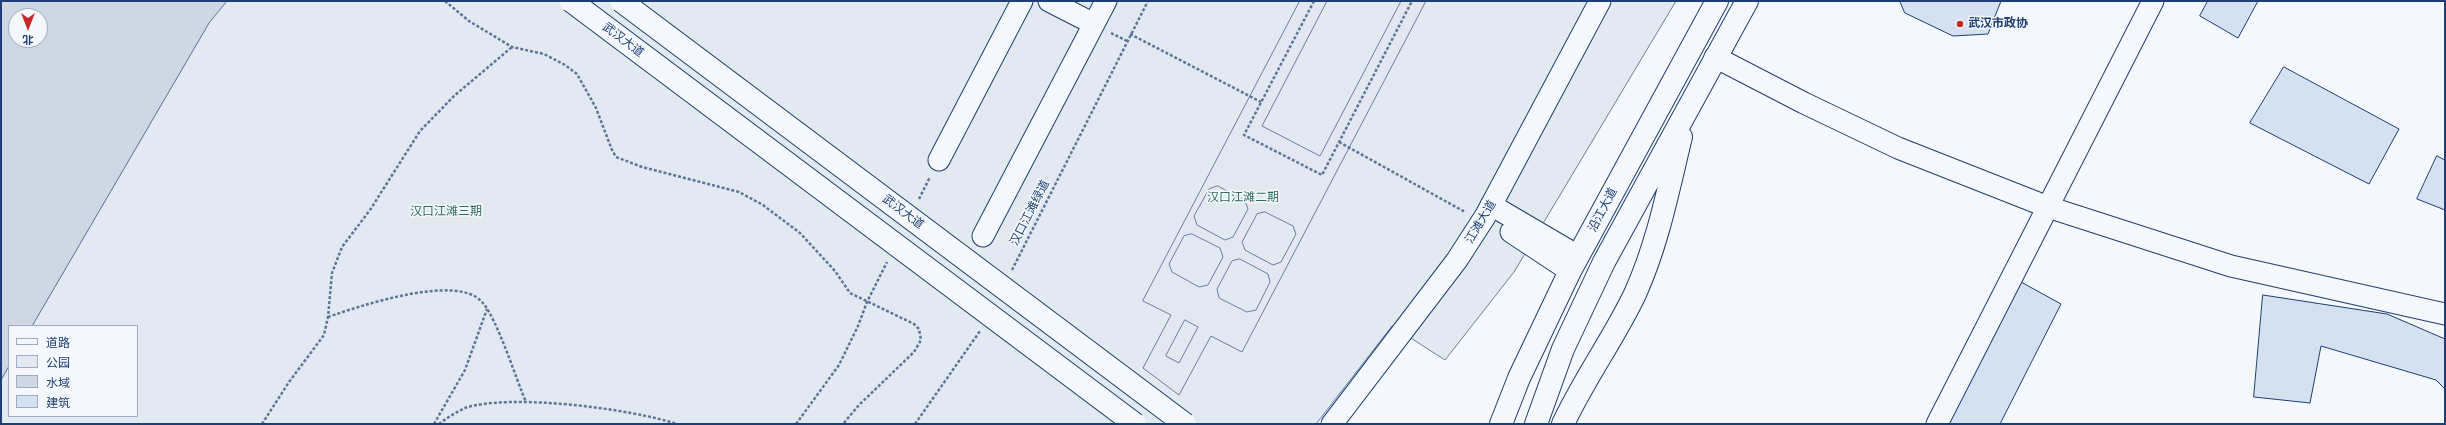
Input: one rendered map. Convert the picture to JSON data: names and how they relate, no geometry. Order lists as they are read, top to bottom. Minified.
{"streets":{"main road":["武汉大道","沿江大道"],"street":["江滩大道"],"path":["汉口江滩绿道"]},"parks":["汉口江滩二期","汉口江滩三期"],"places":["武汉市政协"],"legend":["道路","公园","水域","建筑"],"north":"bottom"}
